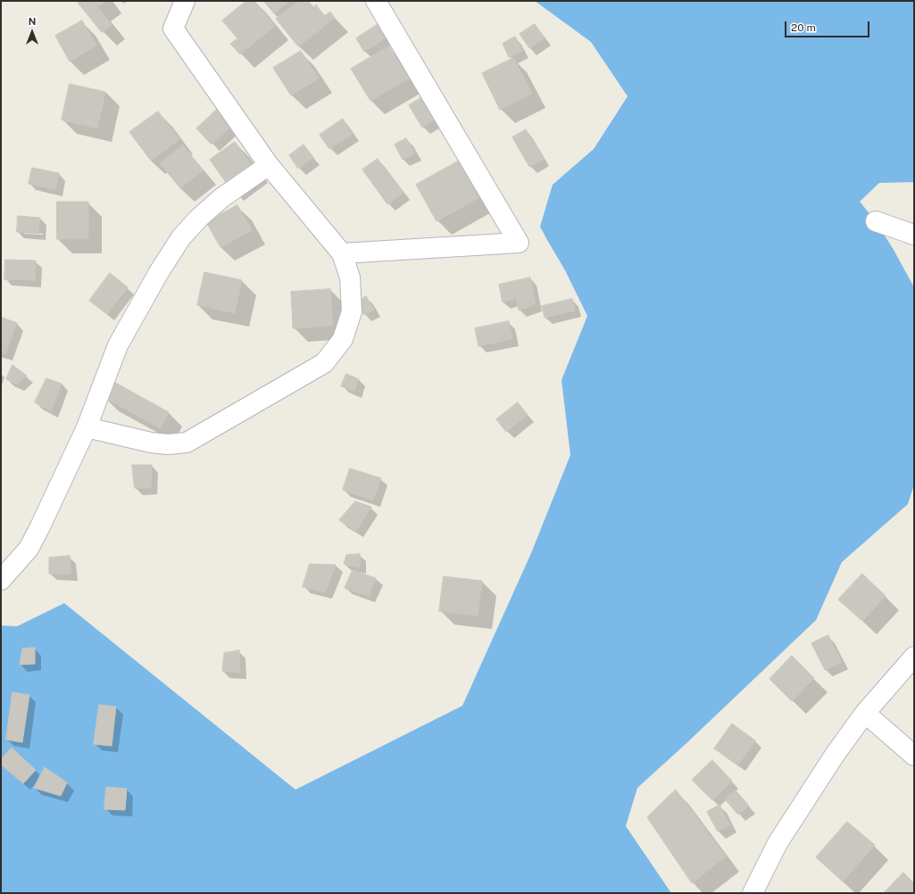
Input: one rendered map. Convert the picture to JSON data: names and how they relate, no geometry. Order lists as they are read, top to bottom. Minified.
{"scale_bar":"20 m","north":"top"}
